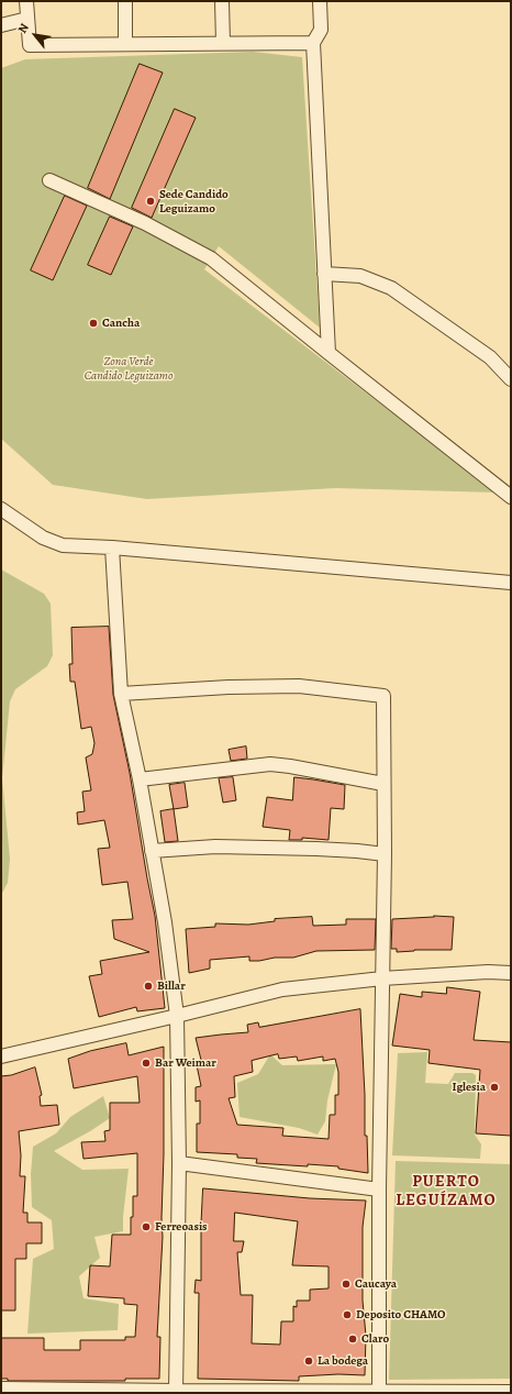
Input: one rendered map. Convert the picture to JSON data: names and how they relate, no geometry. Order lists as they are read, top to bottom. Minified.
{"districts":["PUERTO LEGUÍZAMO"],"parks":["Zona Verde Candido Leguizamo"],"places":["Sede Candido Leguizamo","Cancha","Billar","Bar Weimar","Iglesia","Ferreoasis","Caucaya","Deposito CHAMO","Claro","La bodega"],"north":"top left"}
